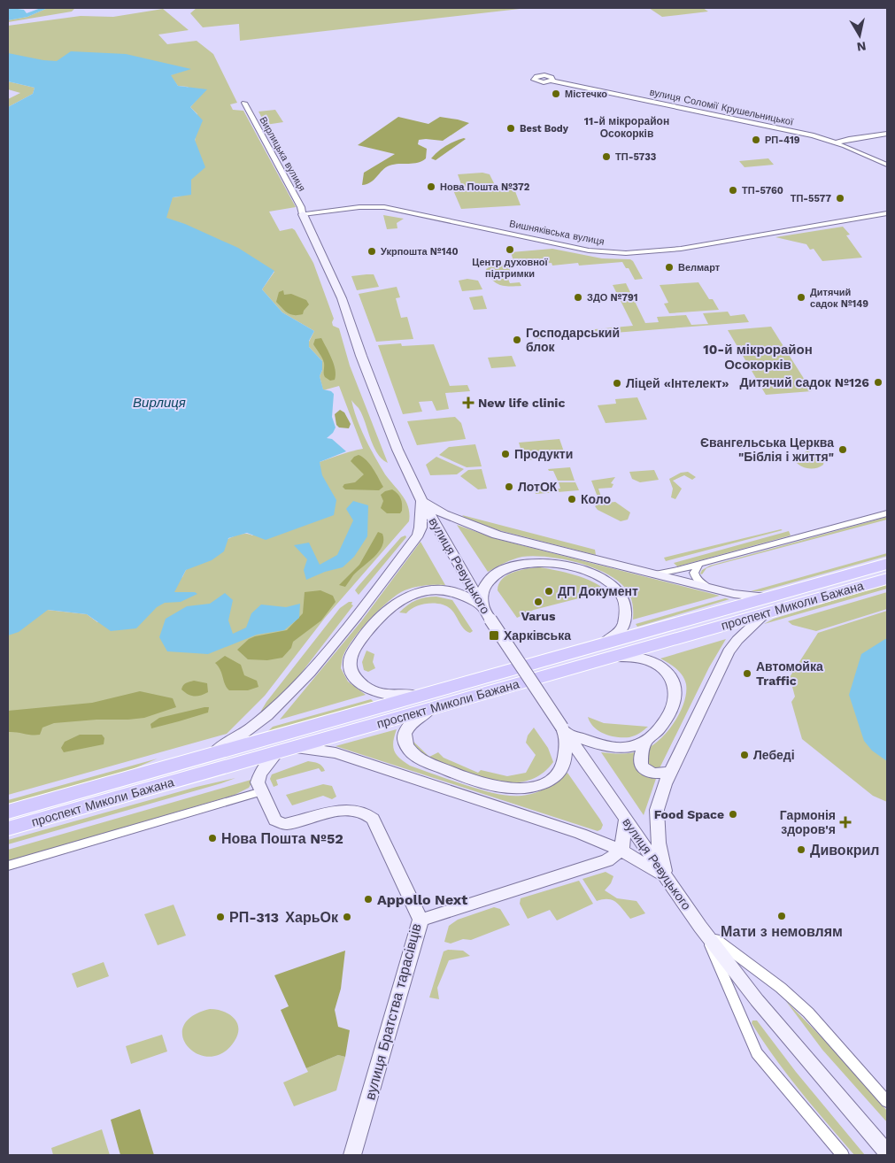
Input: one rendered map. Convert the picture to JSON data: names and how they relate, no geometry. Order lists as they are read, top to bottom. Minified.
{"streets":{"highway":["проспект Миколи Бажана"],"street":["вулиця Соломії Крушельницької","Вирлицька вулиця","Вишняківська вулиця","вулиця Ревуцького","вулиця Братства тарасівців"]},"crossings":[["Вирлицька вулиця","Вишняківська вулиця"],["Вирлицька вулиця","вулиця Ревуцького"],["Вишняківська вулиця","вулиця Ревуцького"],["проспект Миколи Бажана","вулиця Братства тарасівців"]],"districts":["11-й мікрорайон Осокорків","10-й мікрорайон Осокорків"],"water":["Вирлиця"],"places":{"other":["Містечко","Best Body","РП-419","ТП-5733","Нова Пошта №372","ТП-5760","ТП-5577","Центр духовної підтримки","Укрпошта №140","Велмарт","ЗДО №791","Дитячий садок №149","Господарський блок","Дитячий садок №126","Ліцей «Інтелект»","Євангельська Церква \"Біблія і життя\"","Продукти","ЛотОК","Коло","ДП Документ","Varus","Автомойка Traffic","Лебеді","Food Space","Нова Пошта №52","Дивокрил","Appollo Next","Мати з немовлям","РП-313","ХарьОк"],"health":["New life clinic","Гармонія здоров'я"],"transit":["Харківська"]},"north":"bottom"}
